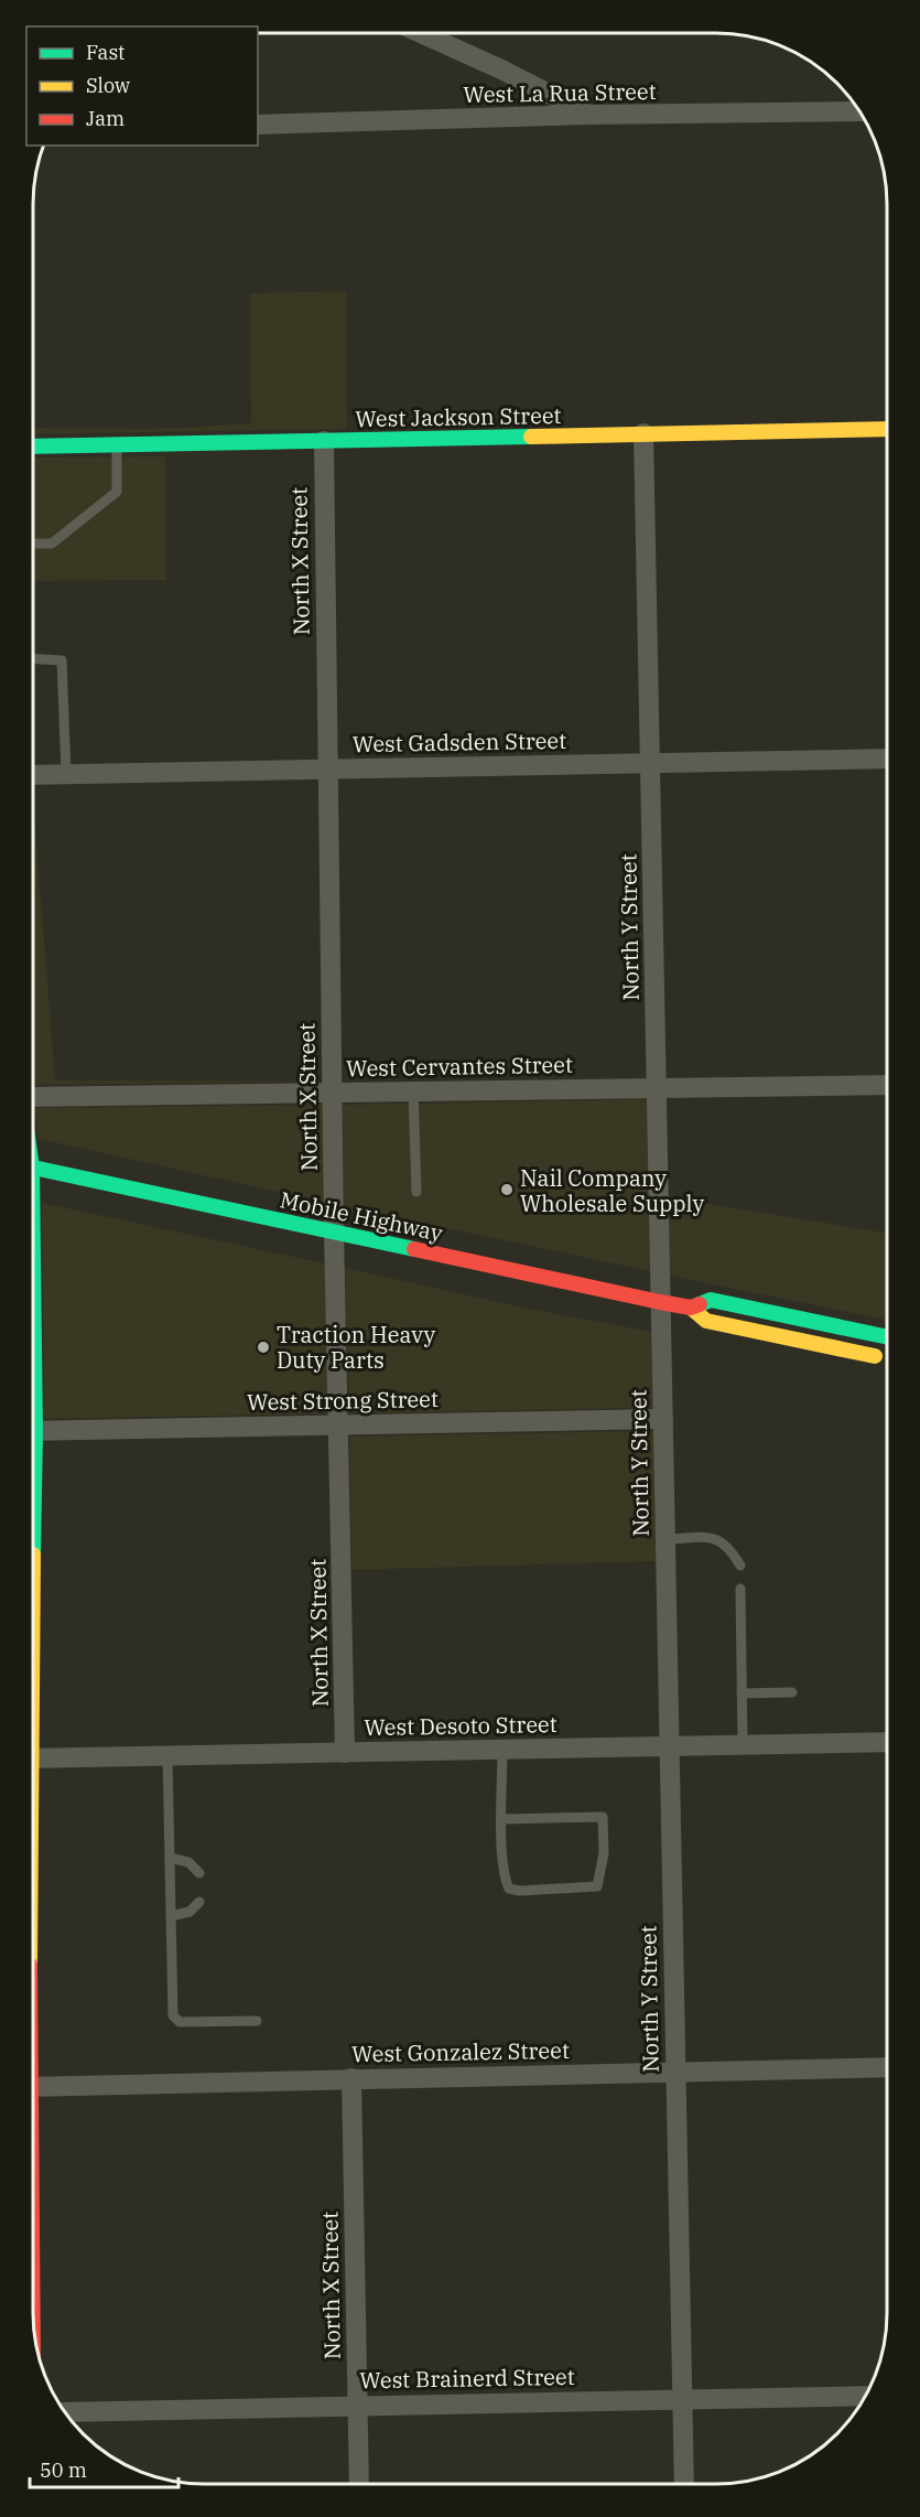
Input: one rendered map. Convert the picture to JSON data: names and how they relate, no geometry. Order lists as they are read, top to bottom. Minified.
{"streets":{"main road":["West Jackson Street","Mobile Highway"],"street":["West La Rua Street","North X Street","West Gadsden Street","North Y Street","West Cervantes Street","West Strong Street","West Desoto Street","West Gonzalez Street","West Brainerd Street"]},"crossings":[["West Jackson Street","North X Street"],["West Jackson Street","North Y Street"],["North X Street","West Gadsden Street"],["North X Street","West Cervantes Street"],["North X Street","Mobile Highway"],["North X Street","West Strong Street"],["North X Street","West Desoto Street"],["North X Street","West Gonzalez Street"],["North X Street","West Brainerd Street"],["West Gadsden Street","North Y Street"],["North Y Street","West Cervantes Street"],["North Y Street","Mobile Highway"],["North Y Street","West Strong Street"],["North Y Street","West Desoto Street"],["North Y Street","West Gonzalez Street"],["North Y Street","West Brainerd Street"]],"places":["Nail Company Wholesale Supply","Traction Heavy Duty Parts"],"legend":["Fast","Slow","Jam"],"scale_bar":"50 m"}
